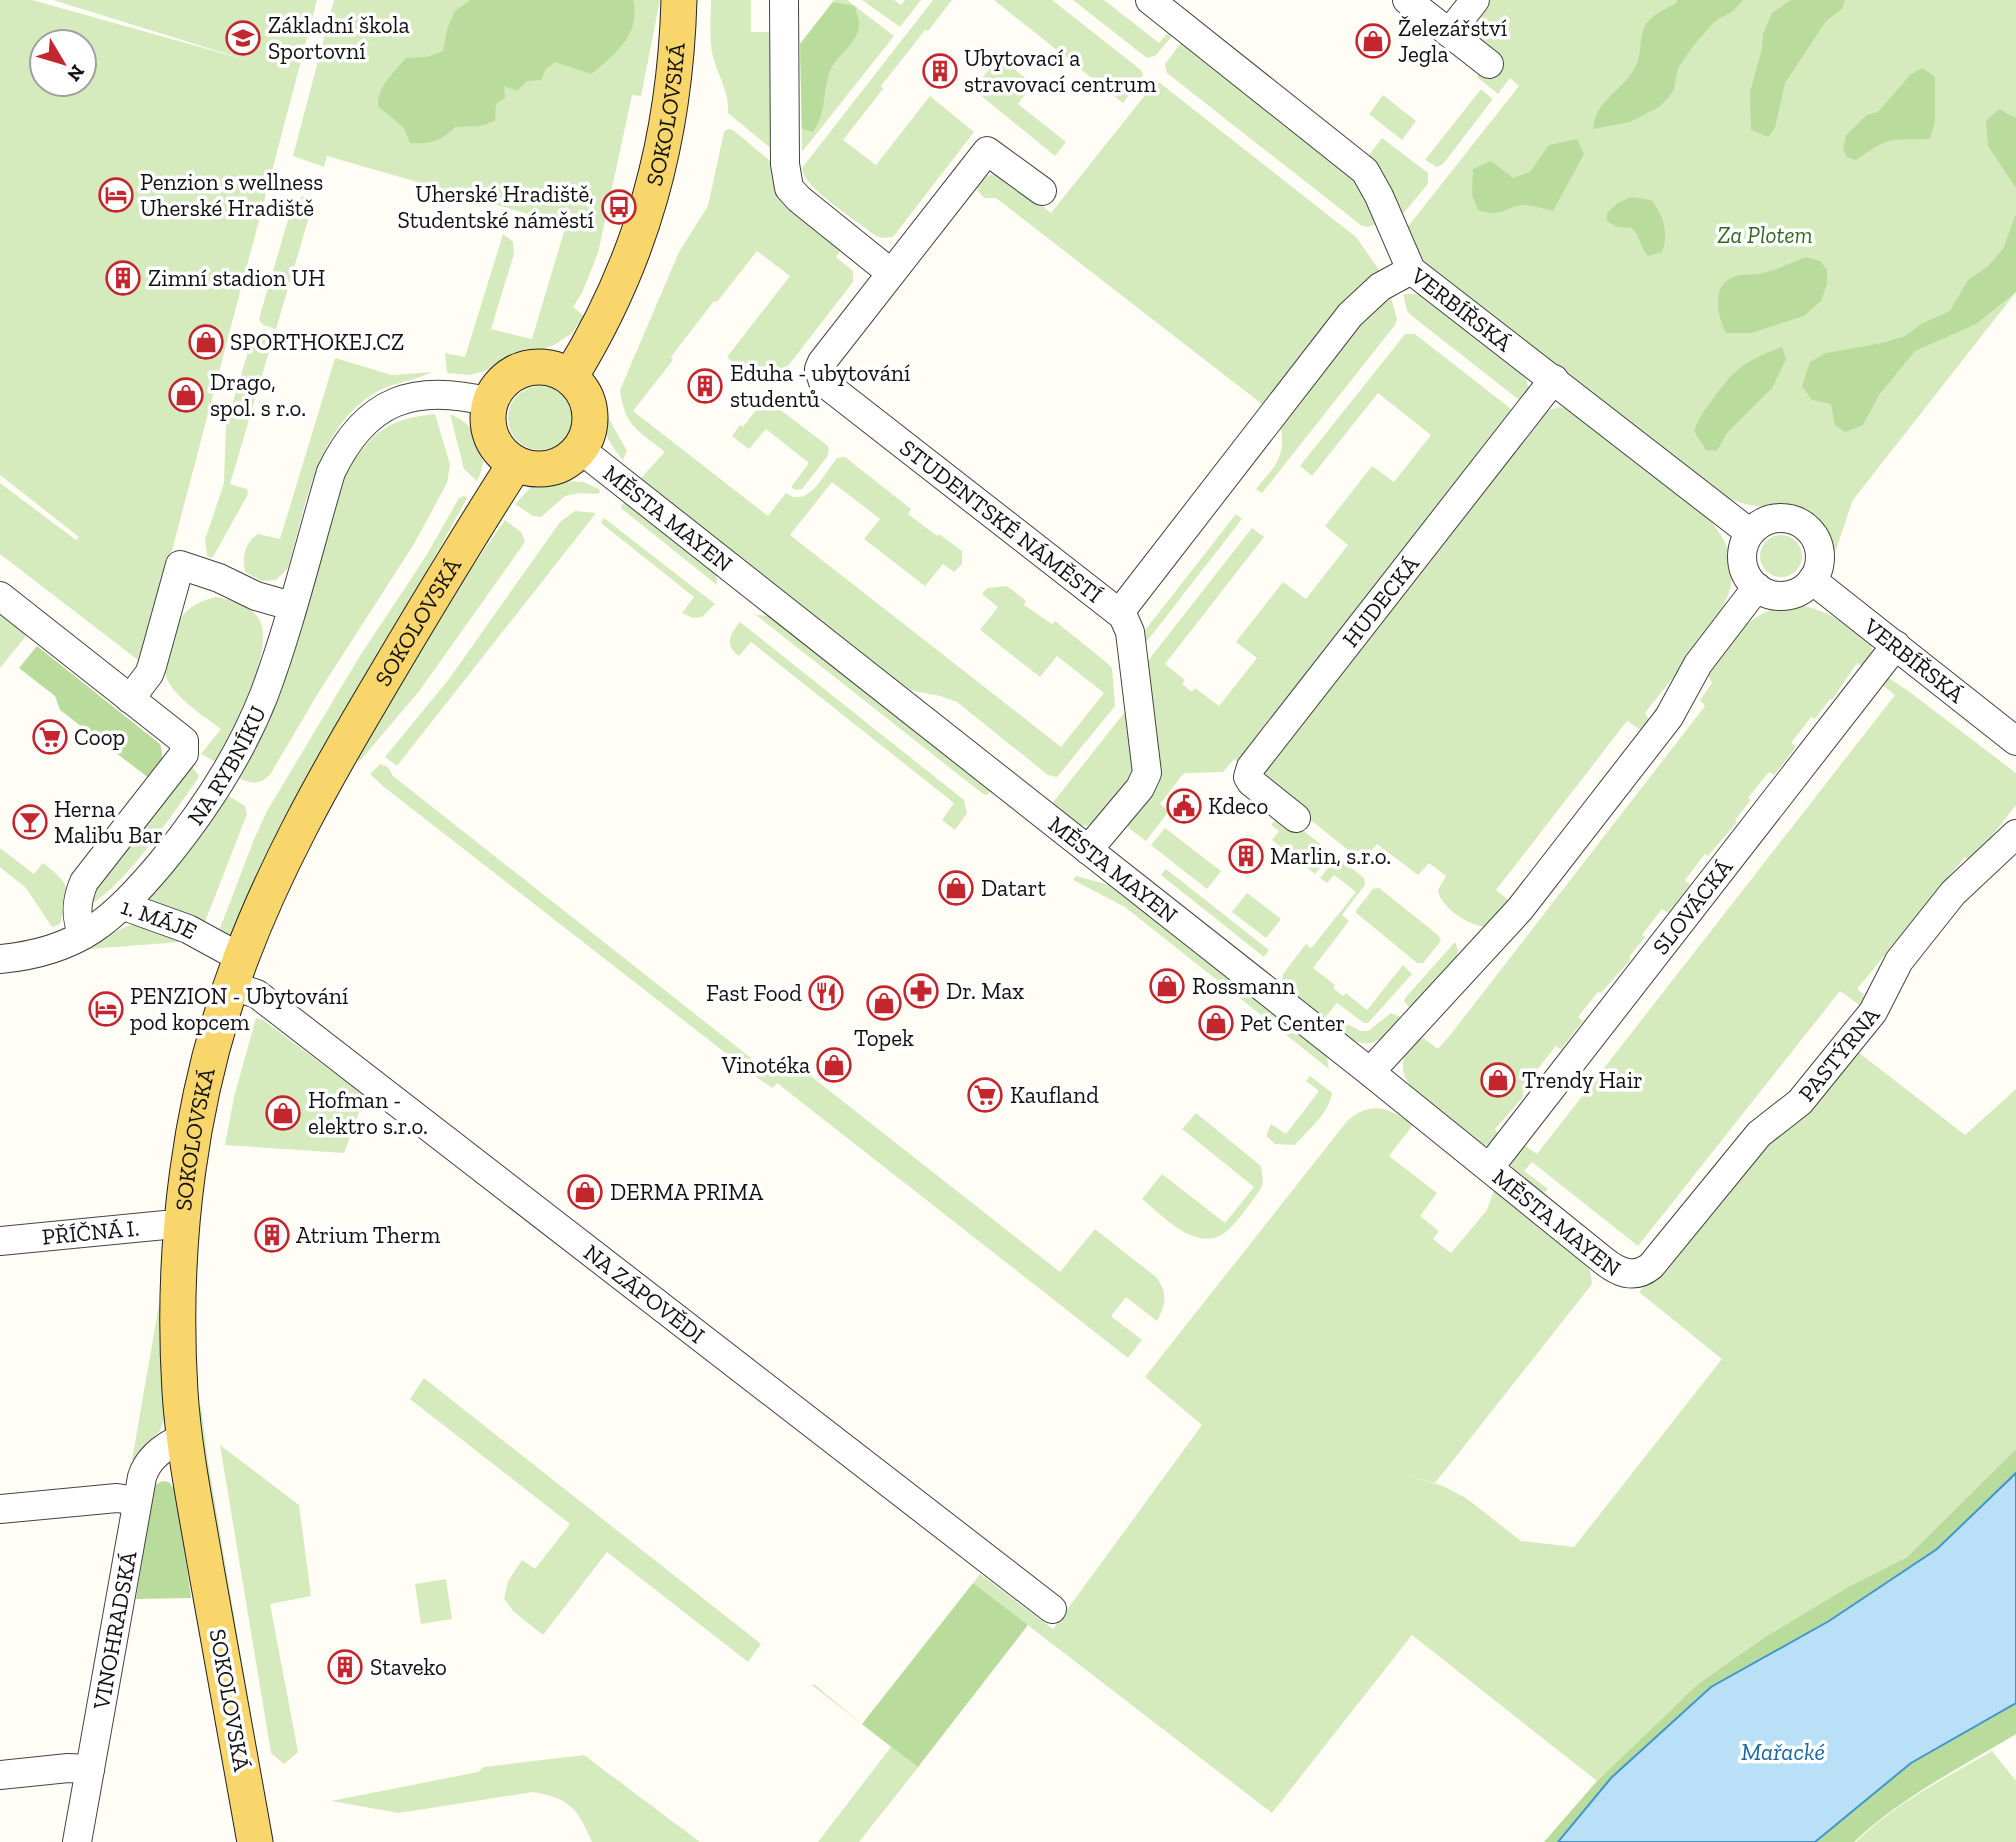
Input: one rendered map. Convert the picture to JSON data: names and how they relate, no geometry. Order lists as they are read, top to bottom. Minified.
{"streets":{"main road":["SOKOLOVSKÁ"],"street":["VERBÍŘSKÁ","MĚSTA MAYEN","STUDENTSKÉ NÁMĚSTÍ","HUDECKÁ","NA RYBNÍKU","SLOVÁCKÁ","1. MÁJE","PASTÝRNA","PŘÍČNÁ I.","NA ZÁPOVĚDI","VINOHRADSKÁ"]},"crossings":[["SOKOLOVSKÁ","MĚSTA MAYEN"],["SOKOLOVSKÁ","NA RYBNÍKU"],["SOKOLOVSKÁ","1. MÁJE"],["SOKOLOVSKÁ","PŘÍČNÁ I."],["SOKOLOVSKÁ","NA ZÁPOVĚDI"],["SOKOLOVSKÁ","VINOHRADSKÁ"],["VERBÍŘSKÁ","STUDENTSKÉ NÁMĚSTÍ"],["VERBÍŘSKÁ","HUDECKÁ"],["VERBÍŘSKÁ","SLOVÁCKÁ"],["MĚSTA MAYEN","STUDENTSKÉ NÁMĚSTÍ"],["MĚSTA MAYEN","NA RYBNÍKU"],["MĚSTA MAYEN","SLOVÁCKÁ"],["MĚSTA MAYEN","PASTÝRNA"],["NA RYBNÍKU","1. MÁJE"],["1. MÁJE","NA ZÁPOVĚDI"]],"water":["Mařacké"],"parks":["Za Plotem"],"places":{"school or university":["Základní škola Sportovní"],"shop":["Železářství Jegla","SPORTHOKEJ.CZ","Drago, spol. s r.o.","Datart","Rossmann","Topek","Pet Center","Vinotéka","Trendy Hair","Hofman - elektro s.r.o.","DERMA PRIMA"],"building":["Ubytovací a stravovací centrum","Zimní stadion UH","Eduha - ubytování studentů","Marlin, s.r.o.","Atrium Therm","Staveko"],"hotel":["Penzion s wellness Uherské Hradiště","PENZION - Ubytování pod kopcem"],"bus stop":["Uherské Hradiště, Studentské náměstí"],"supermarket":["Coop","Kaufland"],"public building":["Kdeco"],"bar":["Herna Malibu Bar"],"pharmacy":["Dr. Max"],"restaurant":["Fast Food"]},"north":"bottom right"}
